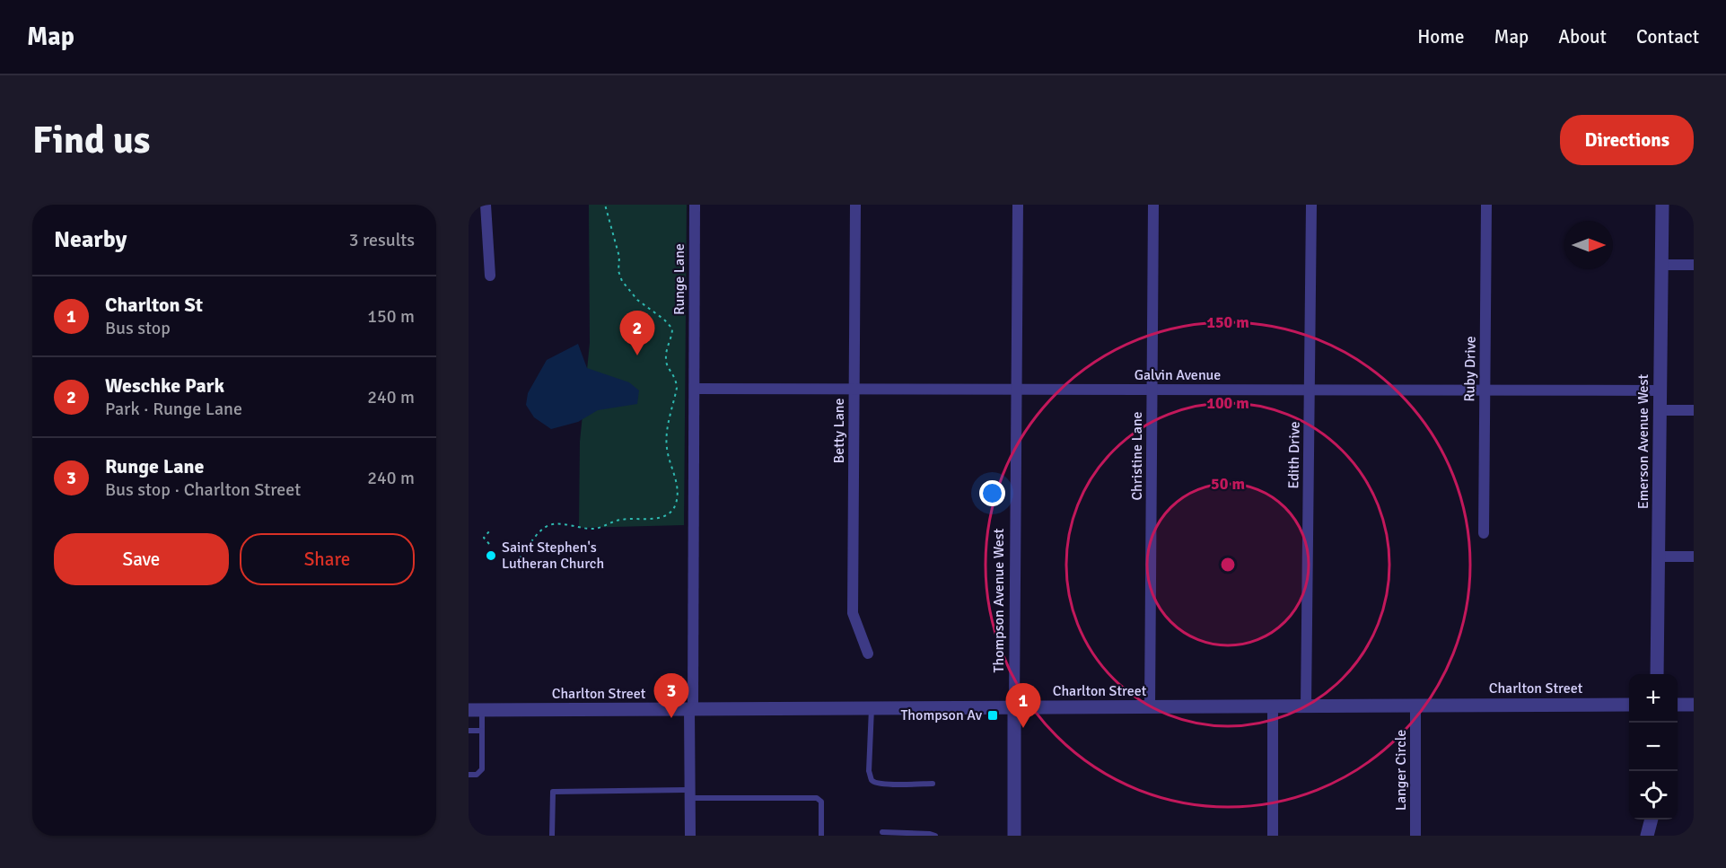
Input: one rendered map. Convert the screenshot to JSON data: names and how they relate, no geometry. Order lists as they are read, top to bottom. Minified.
{"streets":{"street":["Runge Lane","Ruby Drive","Galvin Avenue","Betty Lane","Emerson Avenue West","Edith Drive","Christine Lane","Thompson Avenue West","Charlton Street","Langer Circle"]},"crossings":[["Runge Lane","Galvin Avenue"],["Runge Lane","Charlton Street"],["Ruby Drive","Galvin Avenue"],["Galvin Avenue","Betty Lane"],["Galvin Avenue","Emerson Avenue West"],["Galvin Avenue","Edith Drive"],["Galvin Avenue","Christine Lane"],["Galvin Avenue","Thompson Avenue West"],["Edith Drive","Charlton Street"],["Christine Lane","Charlton Street"],["Thompson Avenue West","Charlton Street"],["Charlton Street","Langer Circle"]],"places":{"other":["Saint Stephen's Lutheran Church"],"transit":["Thompson Av"]},"north":"right","page":{"header":"Map","nav":["Home","Map","About","Contact"],"buttons":["Directions",["Save","Share"]],"title":"Find us","heading":["Nearby","3 results"],"list":[{"mark":"1","name":"Charlton St","note":"Bus stop","value":"150 m"},{"mark":"2","name":"Weschke Park","note":"Park · Runge Lane","value":"240 m"},{"mark":"3","name":"Runge Lane","note":"Bus stop · Charlton Street","value":"240 m"}],"pins":["2","3","1"],"map_buttons":["+","−"]},"rings":["150 m","100 m","50 m"]}
